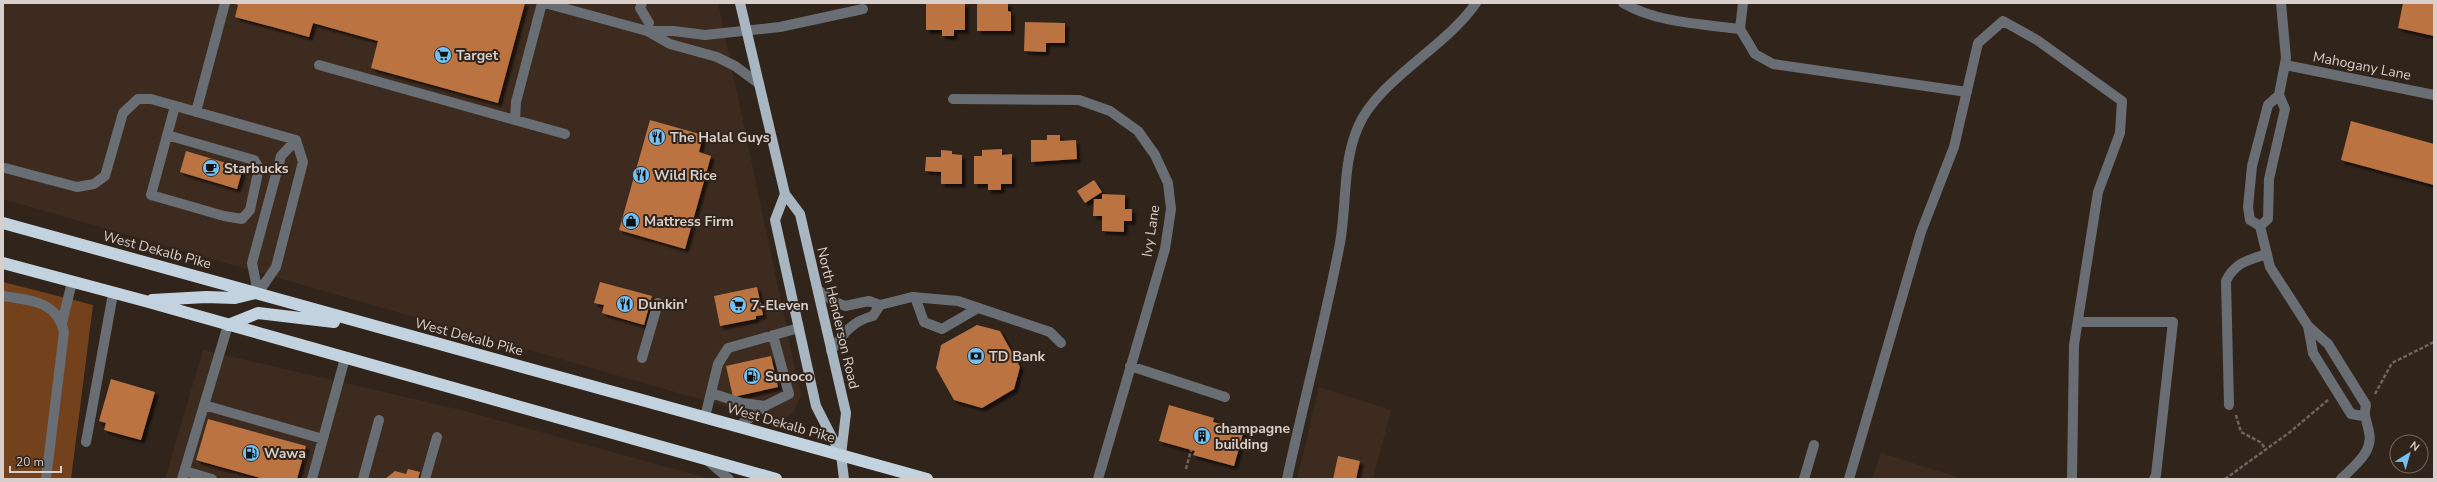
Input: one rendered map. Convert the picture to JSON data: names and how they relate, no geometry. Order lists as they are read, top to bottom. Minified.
{"streets":{"highway":["West Dekalb Pike"],"main road":["North Henderson Road"],"street":["Mahogany Lane","Ivy Lane"]},"crossings":[["West Dekalb Pike","North Henderson Road"]],"places":{"supermarket":["Target","7-Eleven"],"restaurant":["The Halal Guys","Wild Rice","Dunkin'"],"cafe":["Starbucks"],"shop":["Mattress Firm"],"bank":["TD Bank"],"fuel station":["Sunoco","Wawa"],"building":["champagne building"]},"scale_bar":"20 m","north":"top right"}
